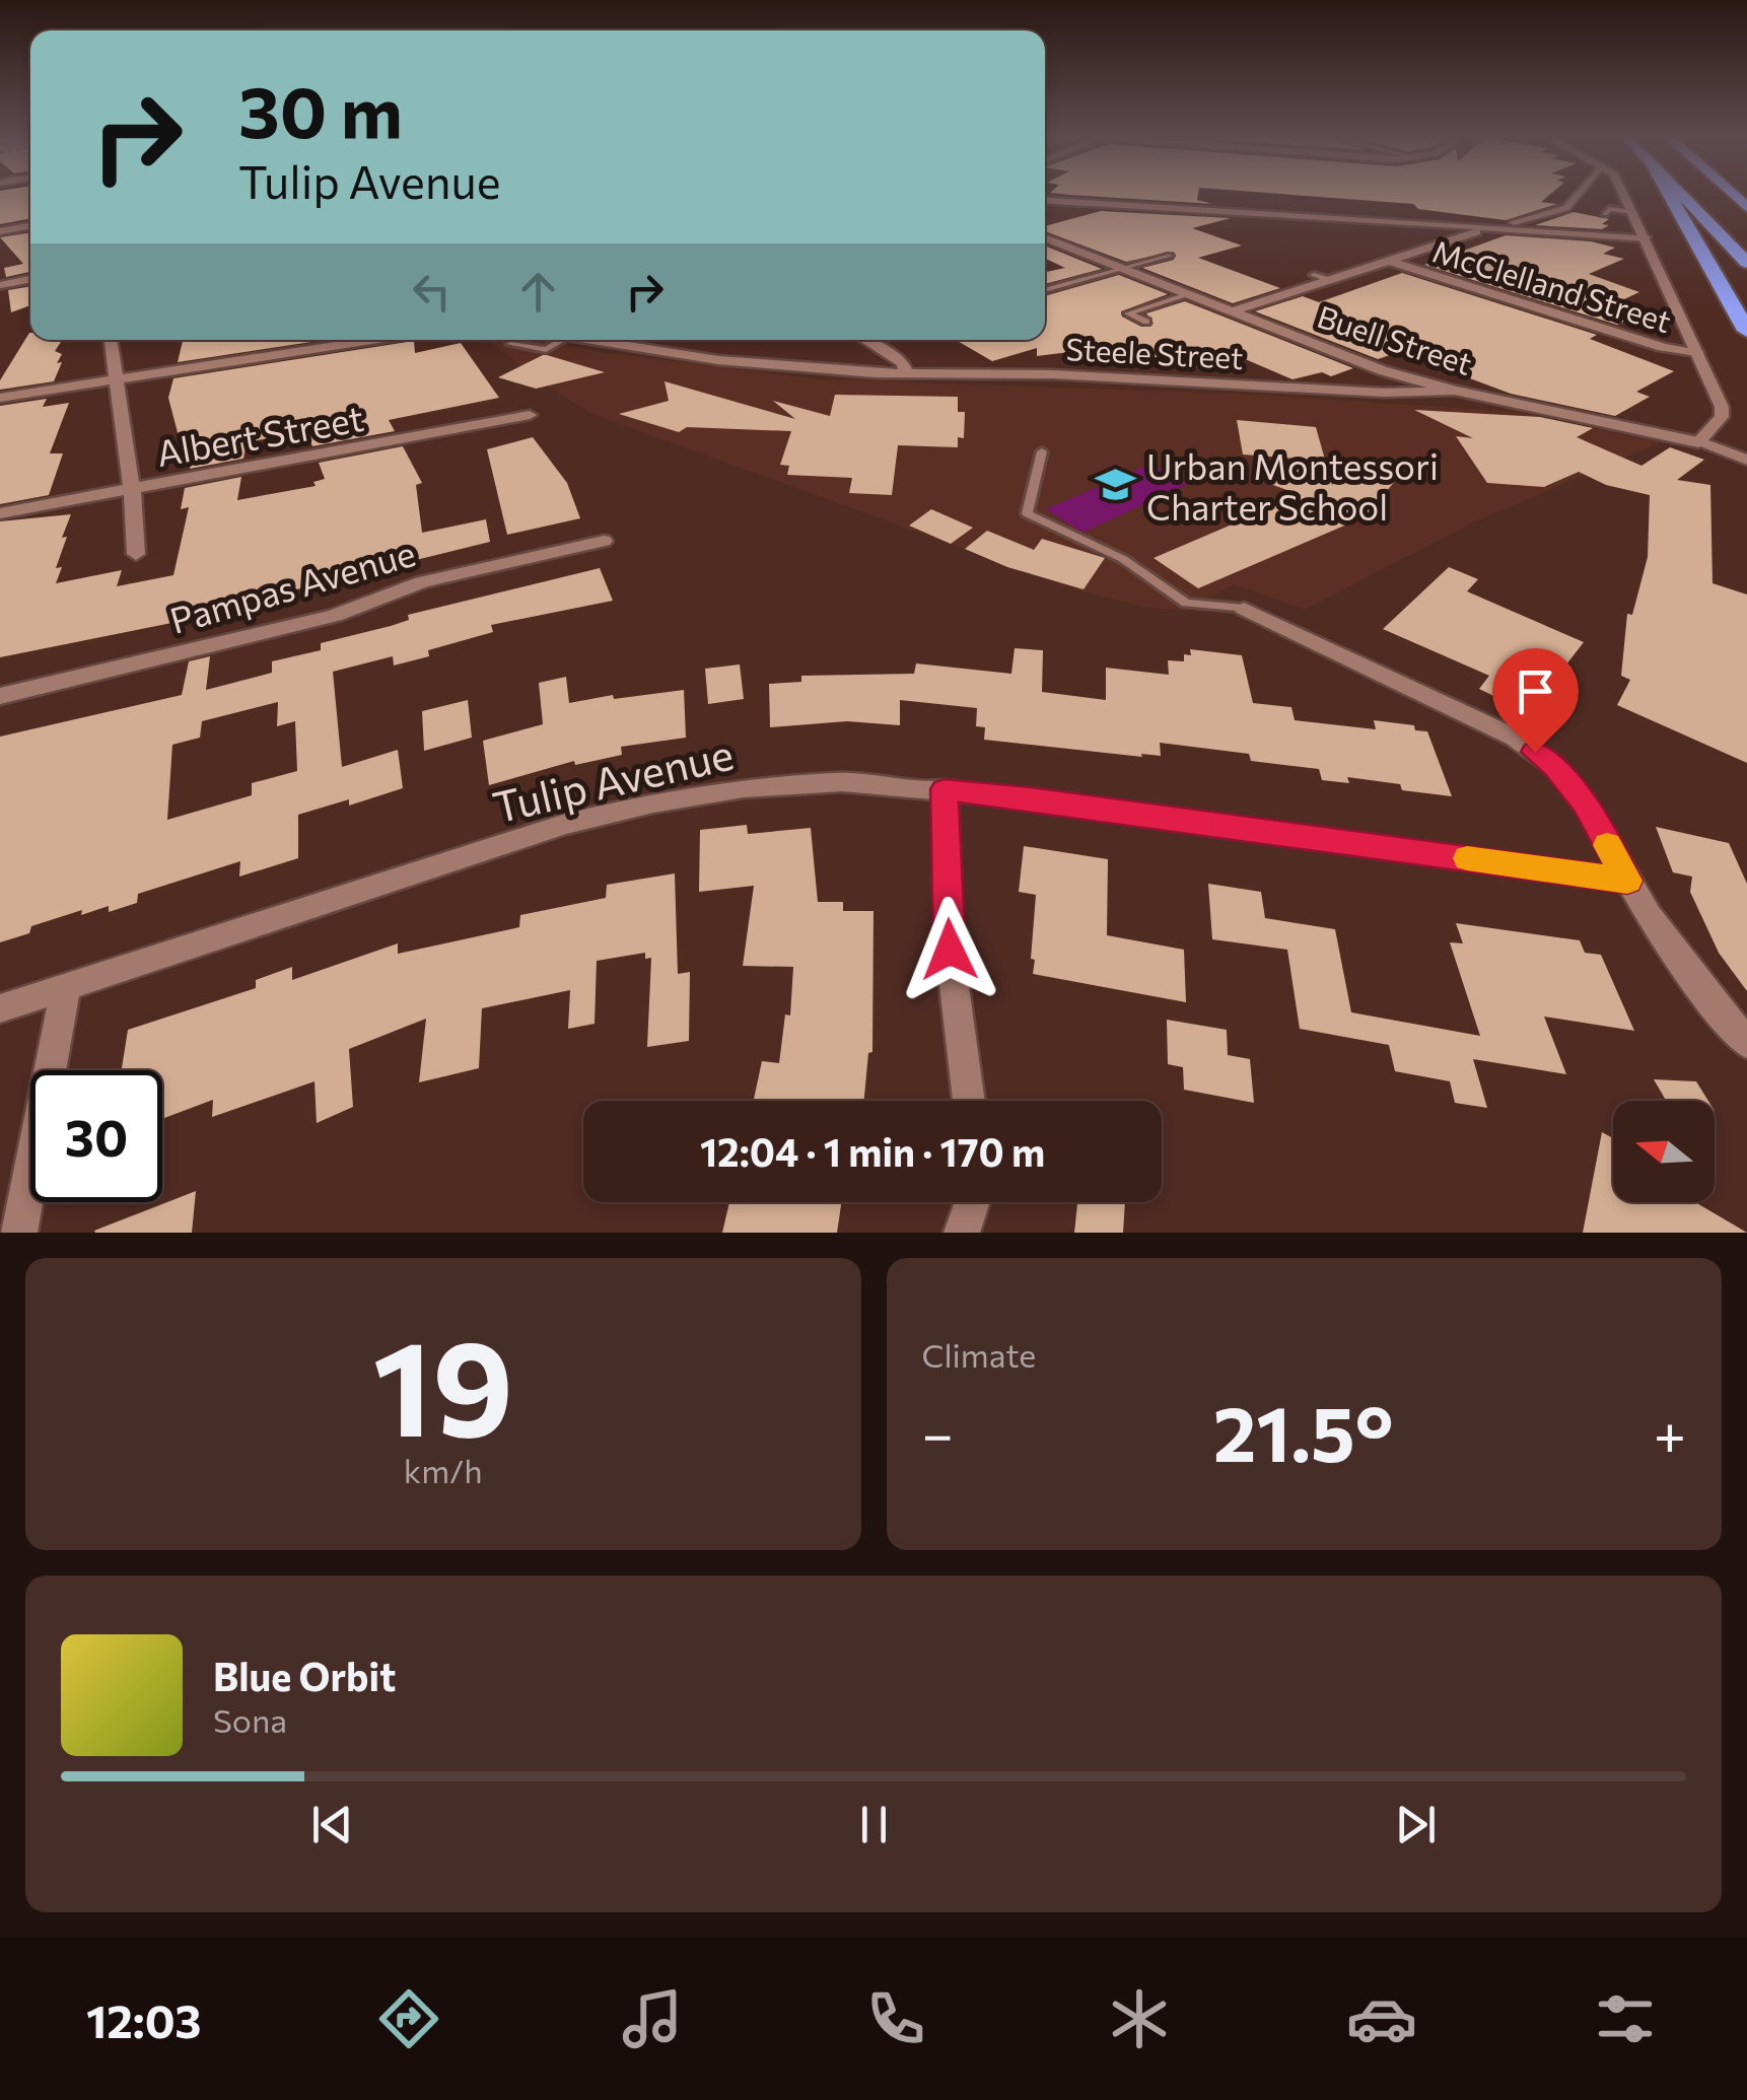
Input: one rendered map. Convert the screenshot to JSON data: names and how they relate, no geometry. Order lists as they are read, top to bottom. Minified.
{"streets":{"street":["McClelland Street","Buell Street","Steele Street","Albert Street","Pampas Avenue","Tulip Avenue"]},"crossings":[["Buell Street","Steele Street"]],"places":{"school or university":["Urban Montessori Charter School"]},"north":"left","page":{"turn":["30 m","Tulip Avenue"],"limit":"30","trip":"12:04 · 1 min · 170 m","tile":[["19","km/h"],"Climate"],"heat":["−","21.5°","+"],"song":["Blue Orbit","Sona"],"tabs":"12:03"}}
